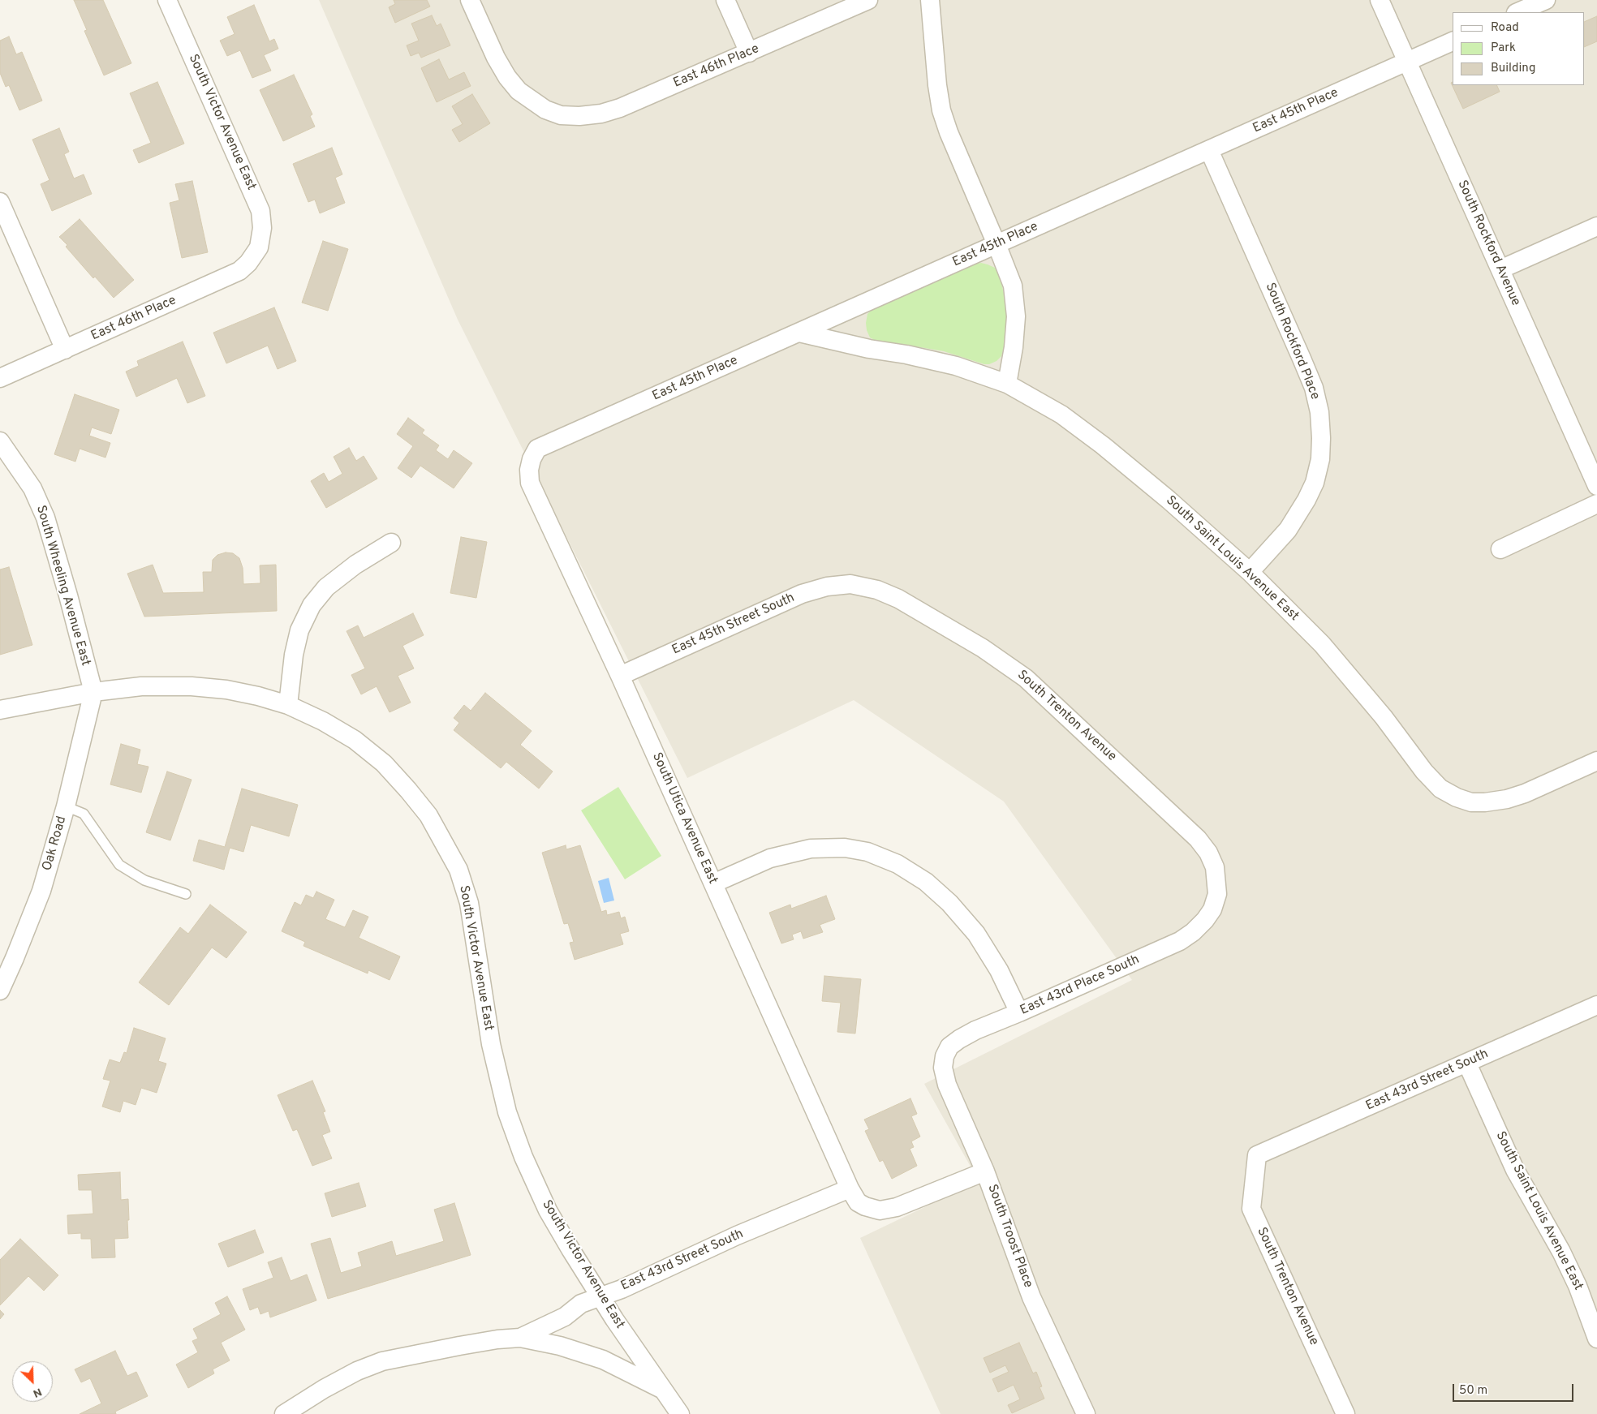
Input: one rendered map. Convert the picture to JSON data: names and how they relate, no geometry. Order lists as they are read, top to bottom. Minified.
{"streets":{"street":["East 46th Place","East 45th Place","South Victor Avenue East","South Rockford Avenue","South Rockford Place","South Saint Louis Avenue East","South Wheeling Avenue East","East 45th Street South","South Trenton Avenue","South Utica Avenue East","Oak Road","East 43rd Place South","East 43rd Street South","South Troost Place"]},"crossings":[["East 46th Place","South Victor Avenue East"],["East 45th Place","South Rockford Avenue"],["East 45th Place","South Rockford Place"],["East 45th Place","South Saint Louis Avenue East"],["East 45th Place","South Utica Avenue East"],["South Victor Avenue East","South Wheeling Avenue East"],["South Victor Avenue East","Oak Road"],["South Victor Avenue East","East 43rd Street South"],["South Rockford Place","South Saint Louis Avenue East"],["South Saint Louis Avenue East","East 43rd Street South"],["South Wheeling Avenue East","Oak Road"],["East 45th Street South","South Trenton Avenue"],["East 45th Street South","South Utica Avenue East"],["South Trenton Avenue","East 43rd Place South"],["South Trenton Avenue","East 43rd Street South"],["South Utica Avenue East","East 43rd Street South"],["East 43rd Place South","South Troost Place"]],"legend":["Road","Park","Building"],"scale_bar":"50 m","north":"bottom right"}
